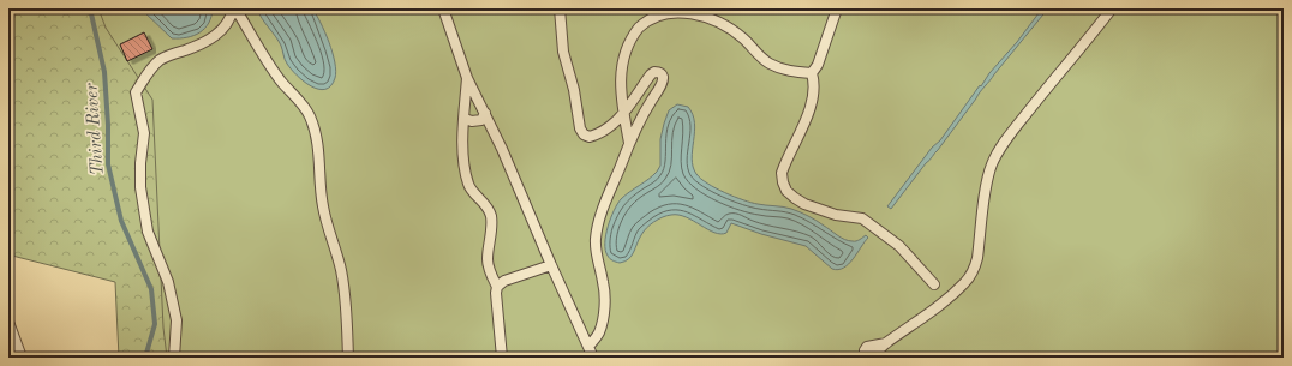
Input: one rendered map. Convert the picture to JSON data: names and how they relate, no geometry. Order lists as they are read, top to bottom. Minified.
{"water":["Third River"]}
